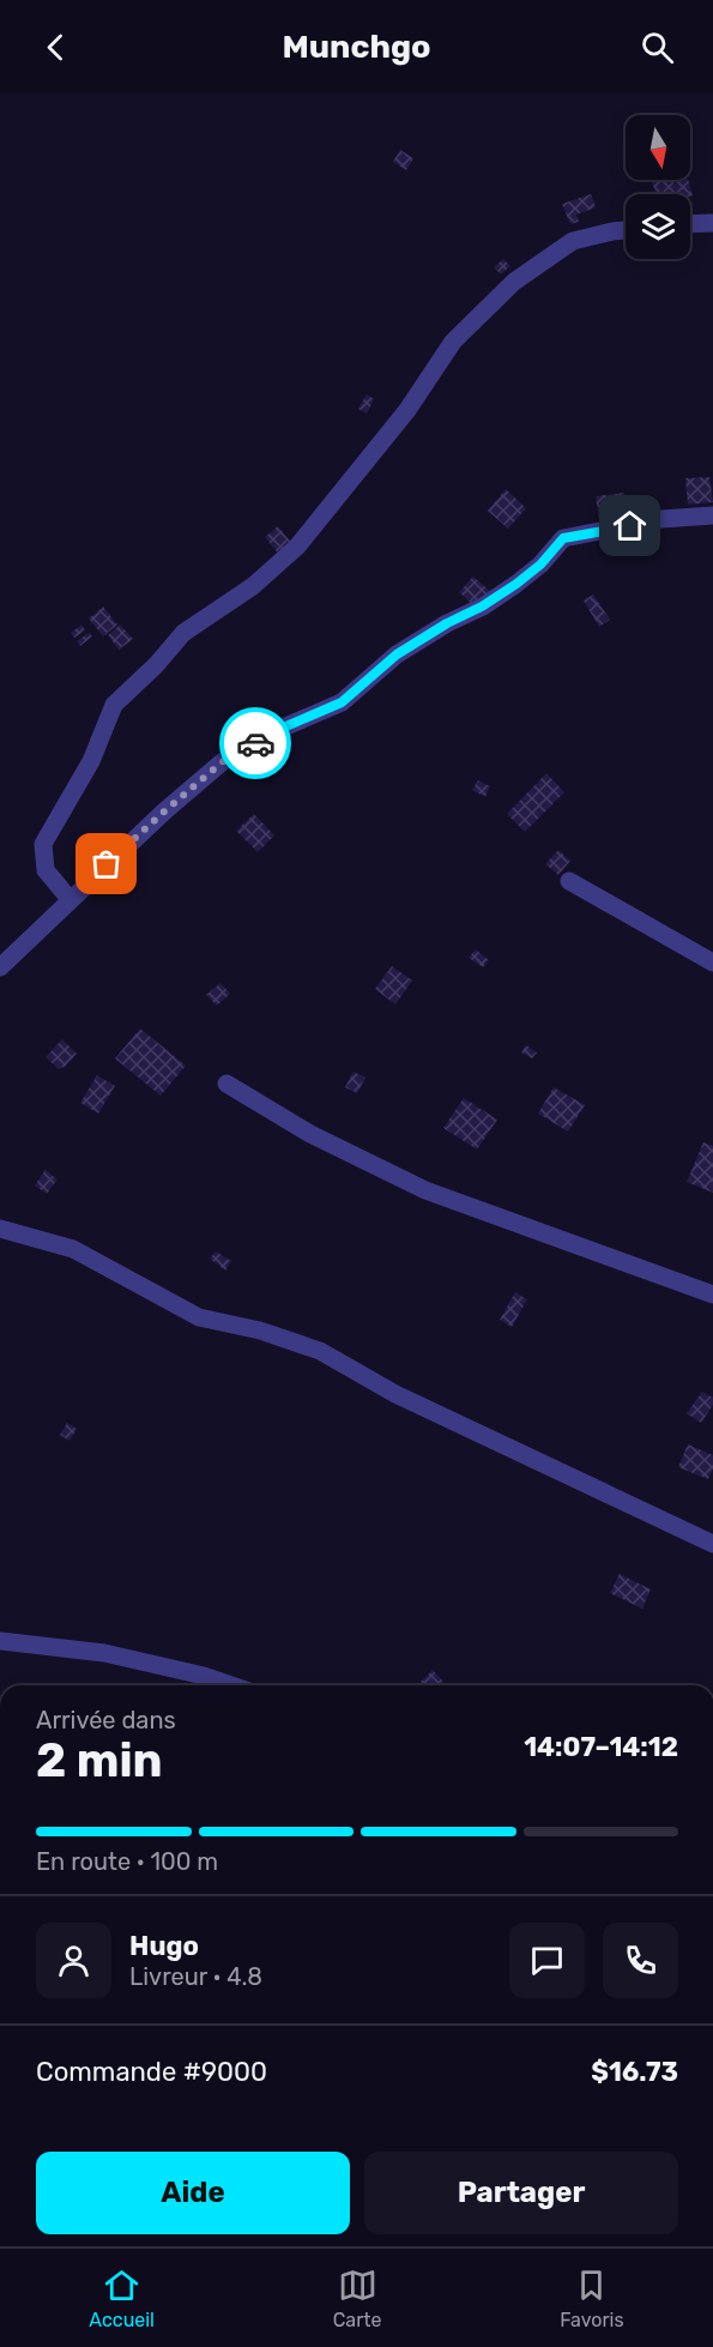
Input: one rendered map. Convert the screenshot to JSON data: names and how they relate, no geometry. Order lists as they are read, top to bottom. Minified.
{"north":"bottom","page":{"header":"Munchgo","heading":["2 min","Arrivée dans","14:07–14:12"],"panel":["Hugo","Livreur · 4.8","Commande #9000","$16.73"],"bar":"En route · 100 m","buttons":["Aide","Partager"],"tabs":["Accueil","Carte","Favoris"]}}
